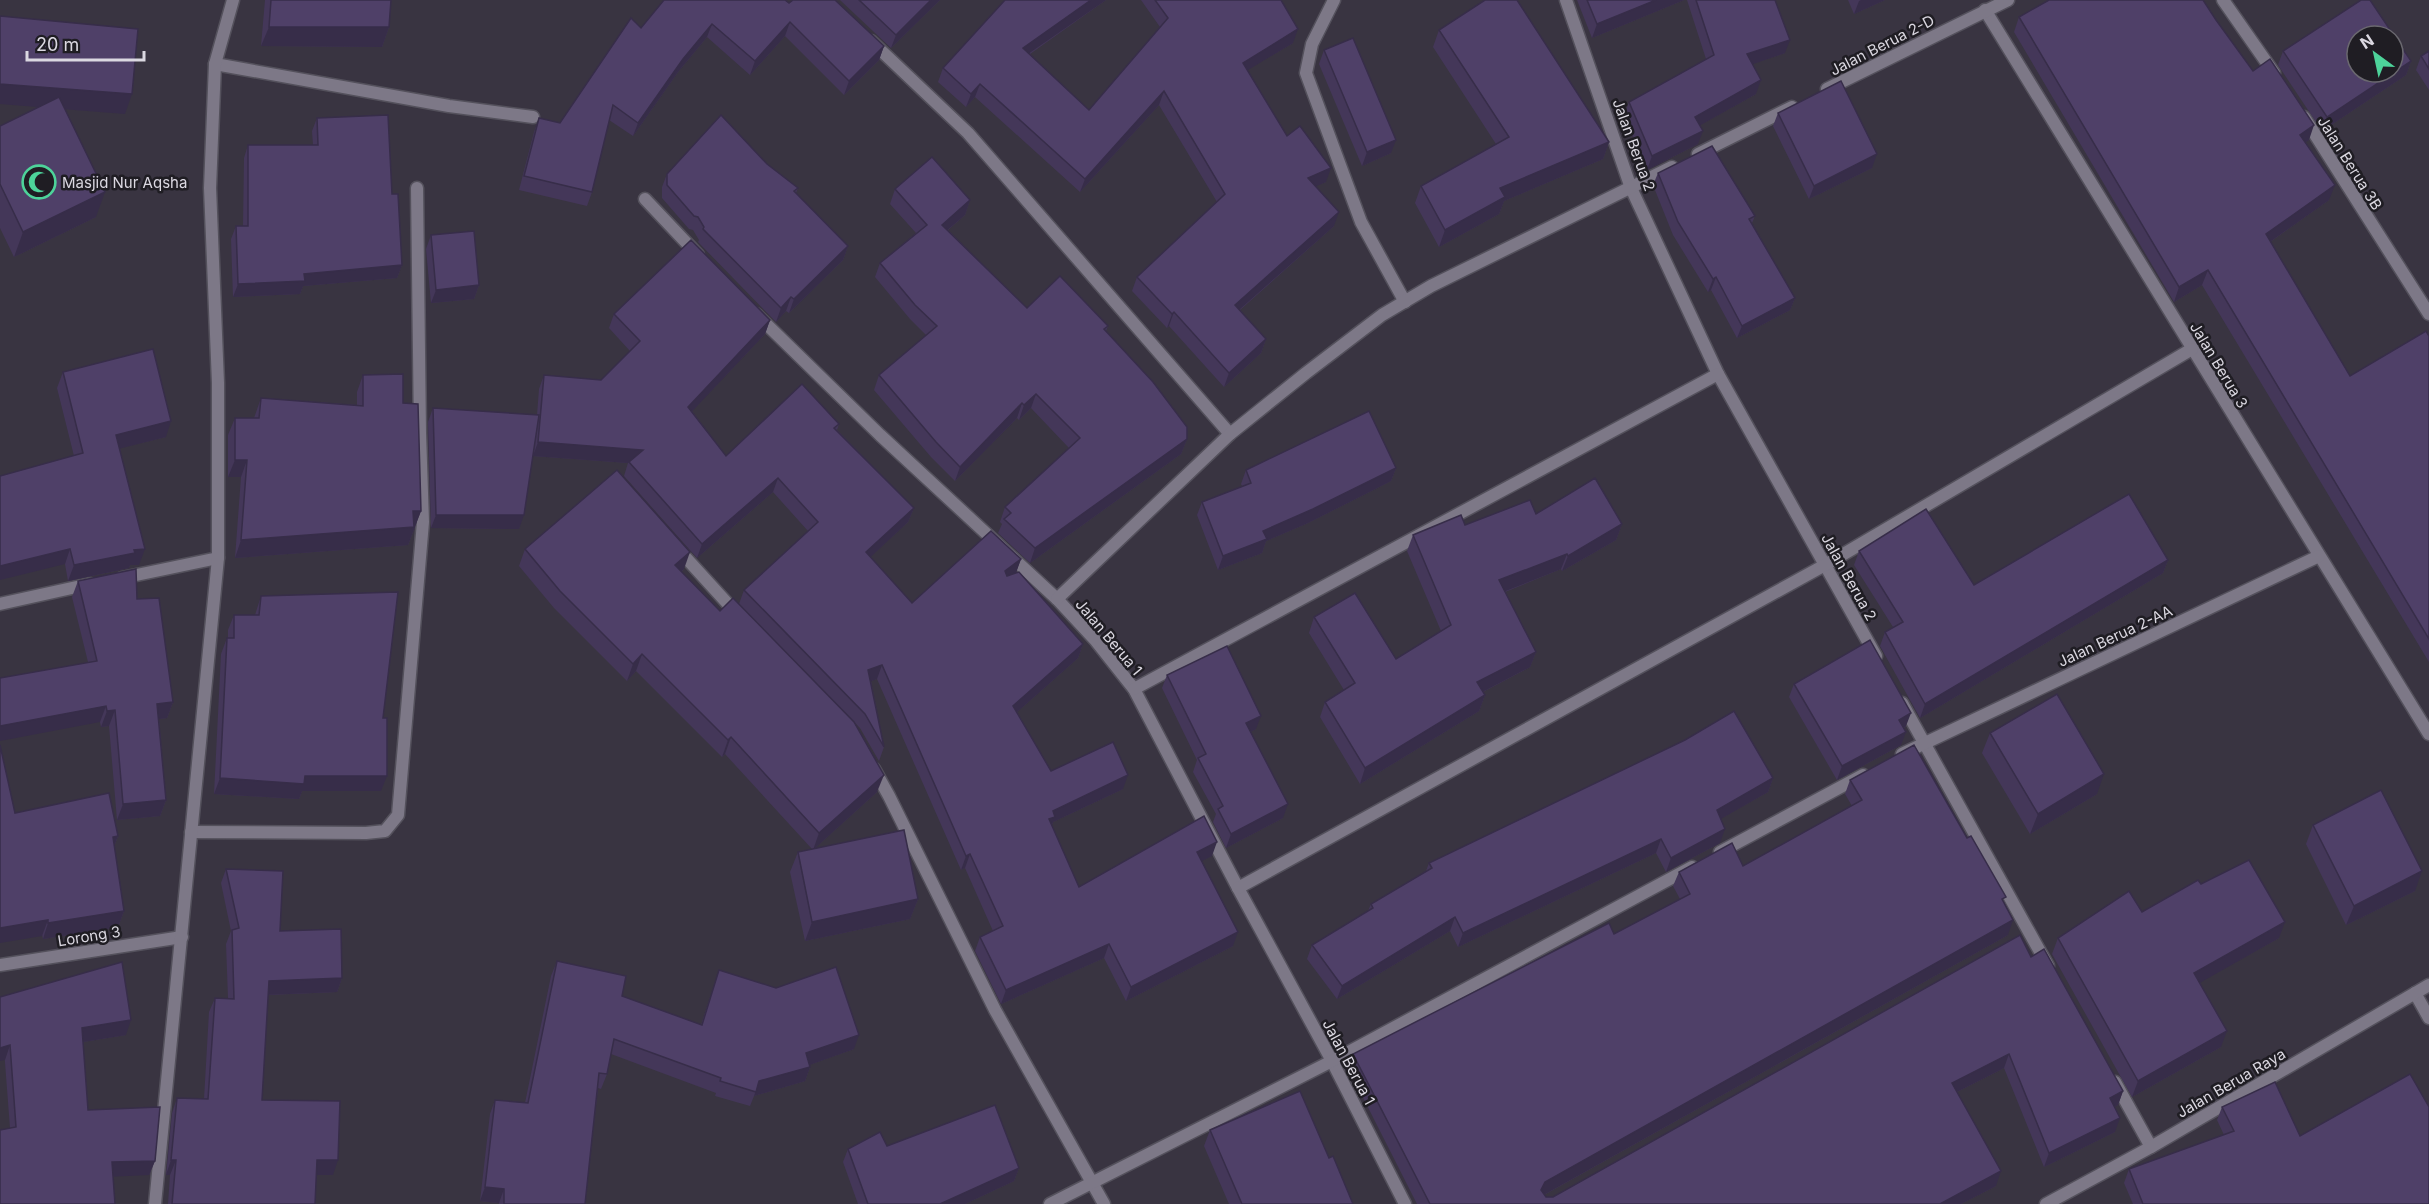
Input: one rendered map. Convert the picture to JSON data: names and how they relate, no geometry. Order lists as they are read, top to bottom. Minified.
{"streets":{"street":["Jalan Berua 2-D","Jalan Berua 2","Jalan Berua 3B","Jalan Berua 3","Jalan Berua 2-AA","Jalan Berua 1","Lorong 3","Jalan Berua Raya"]},"crossings":[["Jalan Berua 2-D","Jalan Berua 2"],["Jalan Berua 2-D","Jalan Berua 3"],["Jalan Berua 2-D","Jalan Berua 1"],["Jalan Berua 3","Jalan Berua 2-AA"]],"places":{"mosque":["Masjid Nur Aqsha"]},"scale_bar":"20 m","north":"top left"}
